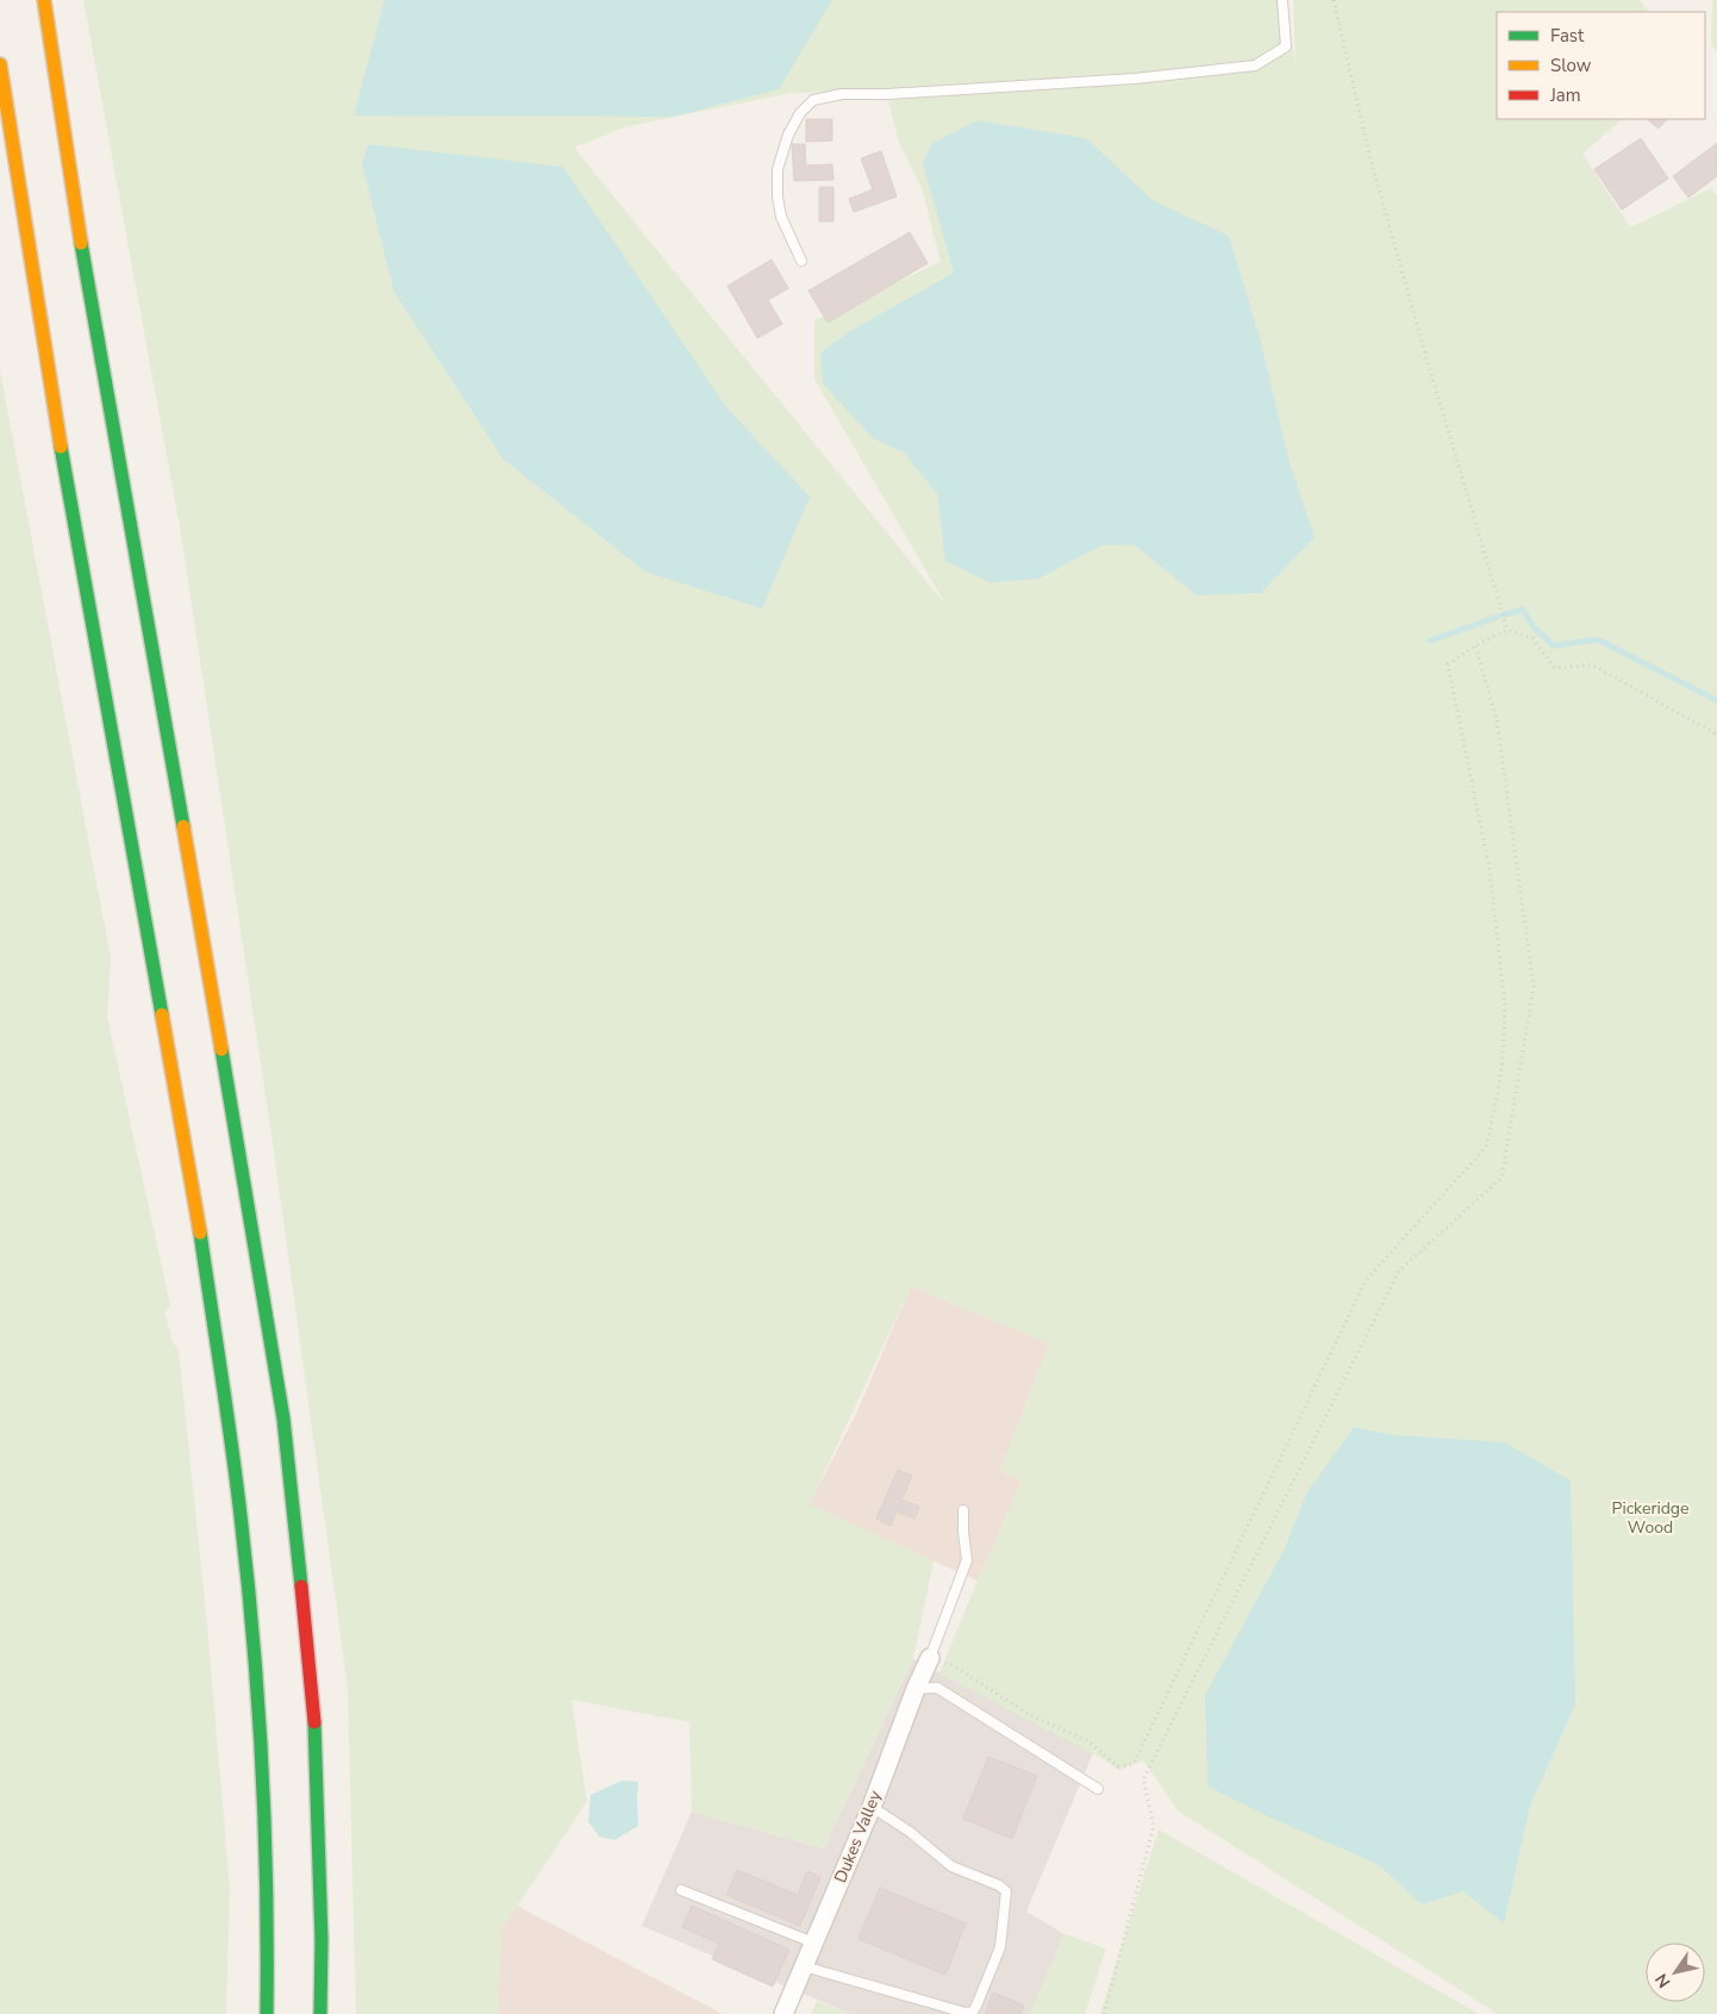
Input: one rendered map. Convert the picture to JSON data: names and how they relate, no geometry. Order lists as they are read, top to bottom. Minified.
{"streets":{"street":["Dukes Valley"]},"parks":["Pickeridge Wood"],"legend":["Fast","Slow","Jam"],"north":"bottom left"}
